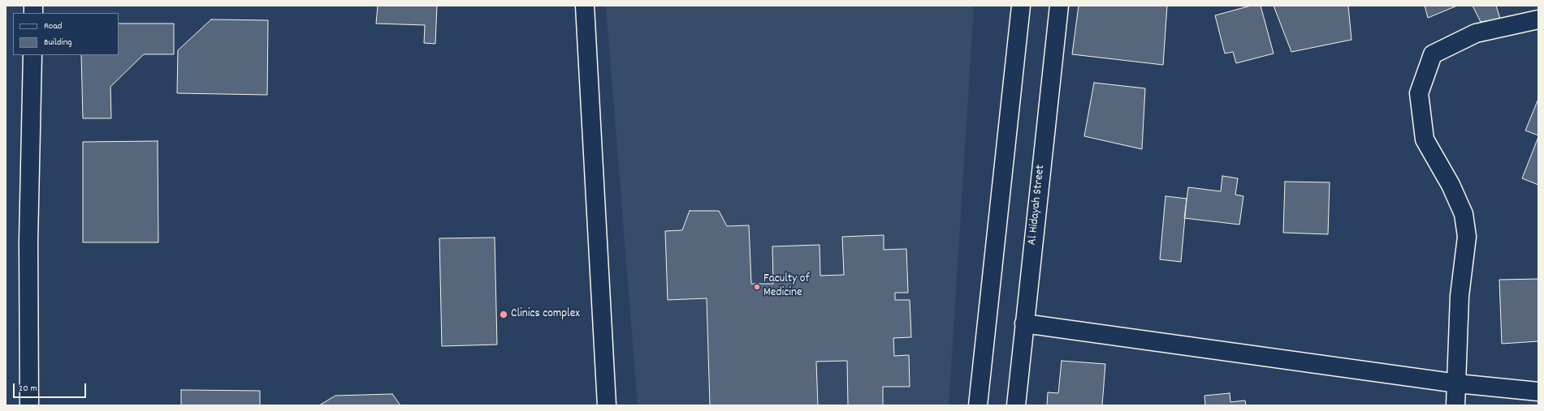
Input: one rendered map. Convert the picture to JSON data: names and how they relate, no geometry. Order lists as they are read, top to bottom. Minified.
{"streets":{"street":["Al Hidayah Street"]},"places":["Faculty of Medicine","Clinics complex"],"legend":["Road","Building"],"scale_bar":"20 m"}
